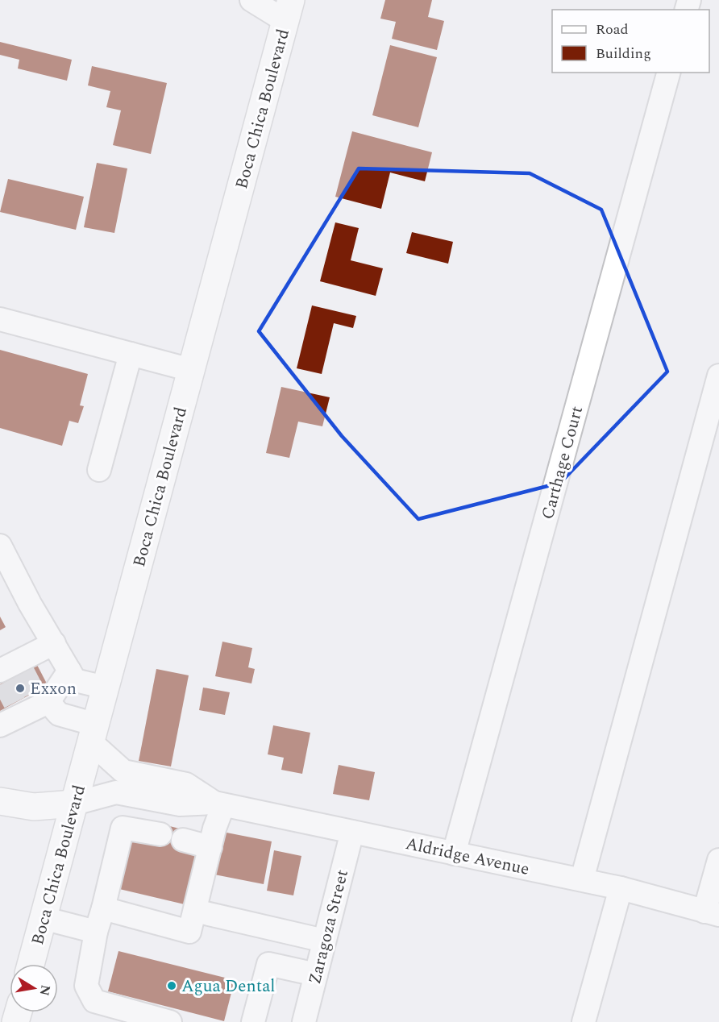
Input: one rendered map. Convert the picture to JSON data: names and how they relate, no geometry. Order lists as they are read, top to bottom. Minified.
{"streets":{"main road":["Boca Chica Boulevard"],"street":["Carthage Court","Aldridge Avenue","Zaragoza Street"]},"crossings":[["Boca Chica Boulevard","Aldridge Avenue"],["Carthage Court","Aldridge Avenue"],["Aldridge Avenue","Zaragoza Street"]],"places":["Exxon","Agua Dental"],"legend":["Road","Building"],"north":"right"}
